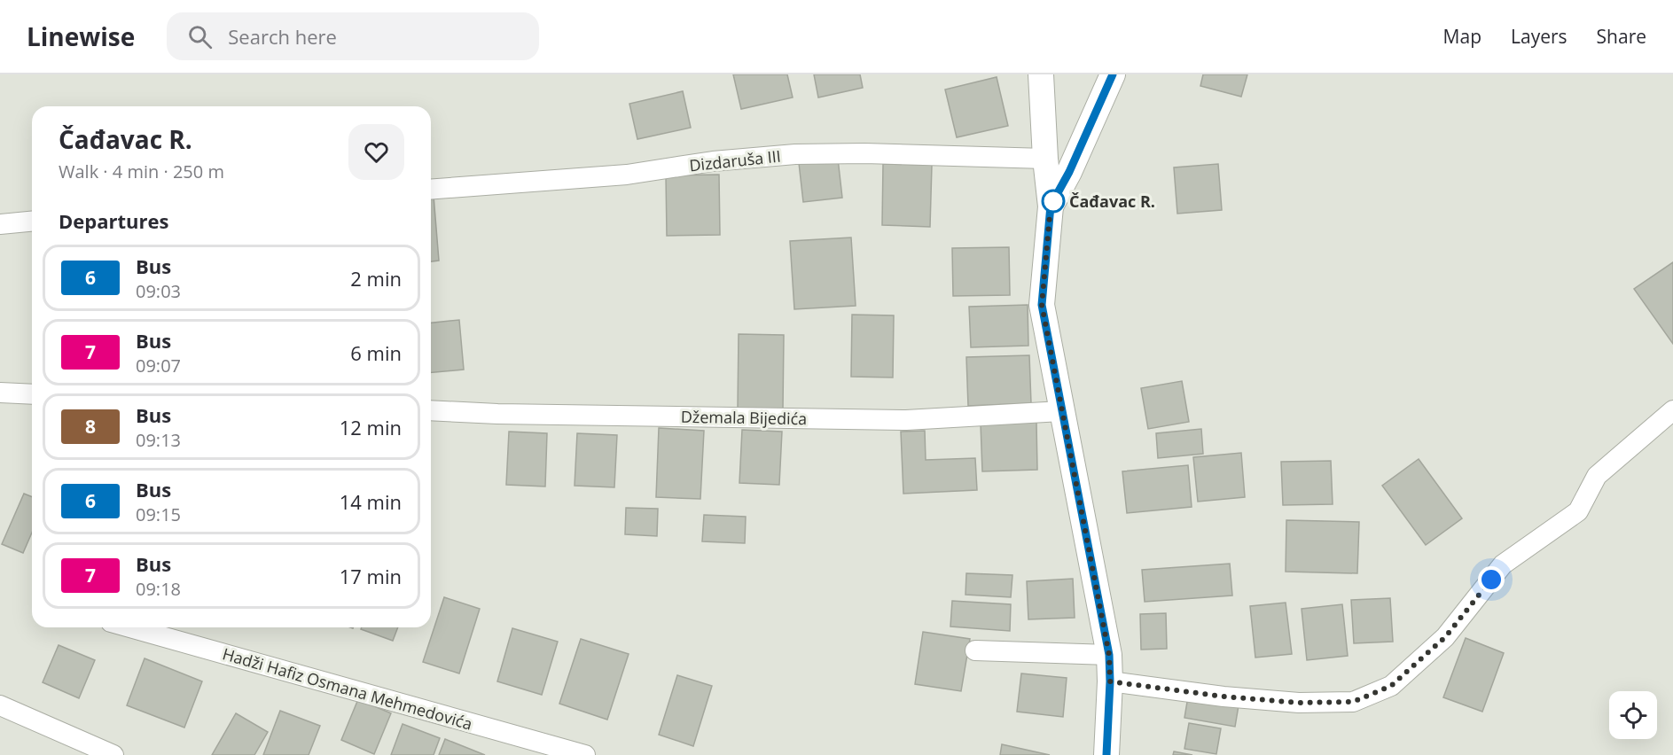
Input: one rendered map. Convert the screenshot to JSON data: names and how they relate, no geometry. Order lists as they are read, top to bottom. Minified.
{"streets":{"street":["Dizdaruša III","Džemala Bijedića","Hadži Hafiz Osmana Mehmedovića"]},"places":["Čađavac R."],"lines":["bus line 6"],"page":{"header":"Linewise","search":"Search here","nav":["Map","Layers","Share"],"heading":[["Čađavac R.","Walk · 4 min · 250 m"],"Departures"],"list":[{"mark":"6","name":"Bus","note":"09:03","value":"2 min"},{"mark":"7","name":"Bus","note":"09:07","value":"6 min"},{"mark":"8","name":"Bus","note":"09:13","value":"12 min"},{"mark":"6","name":"Bus","note":"09:15","value":"14 min"},{"mark":"7","name":"Bus","note":"09:18","value":"17 min"}]}}
